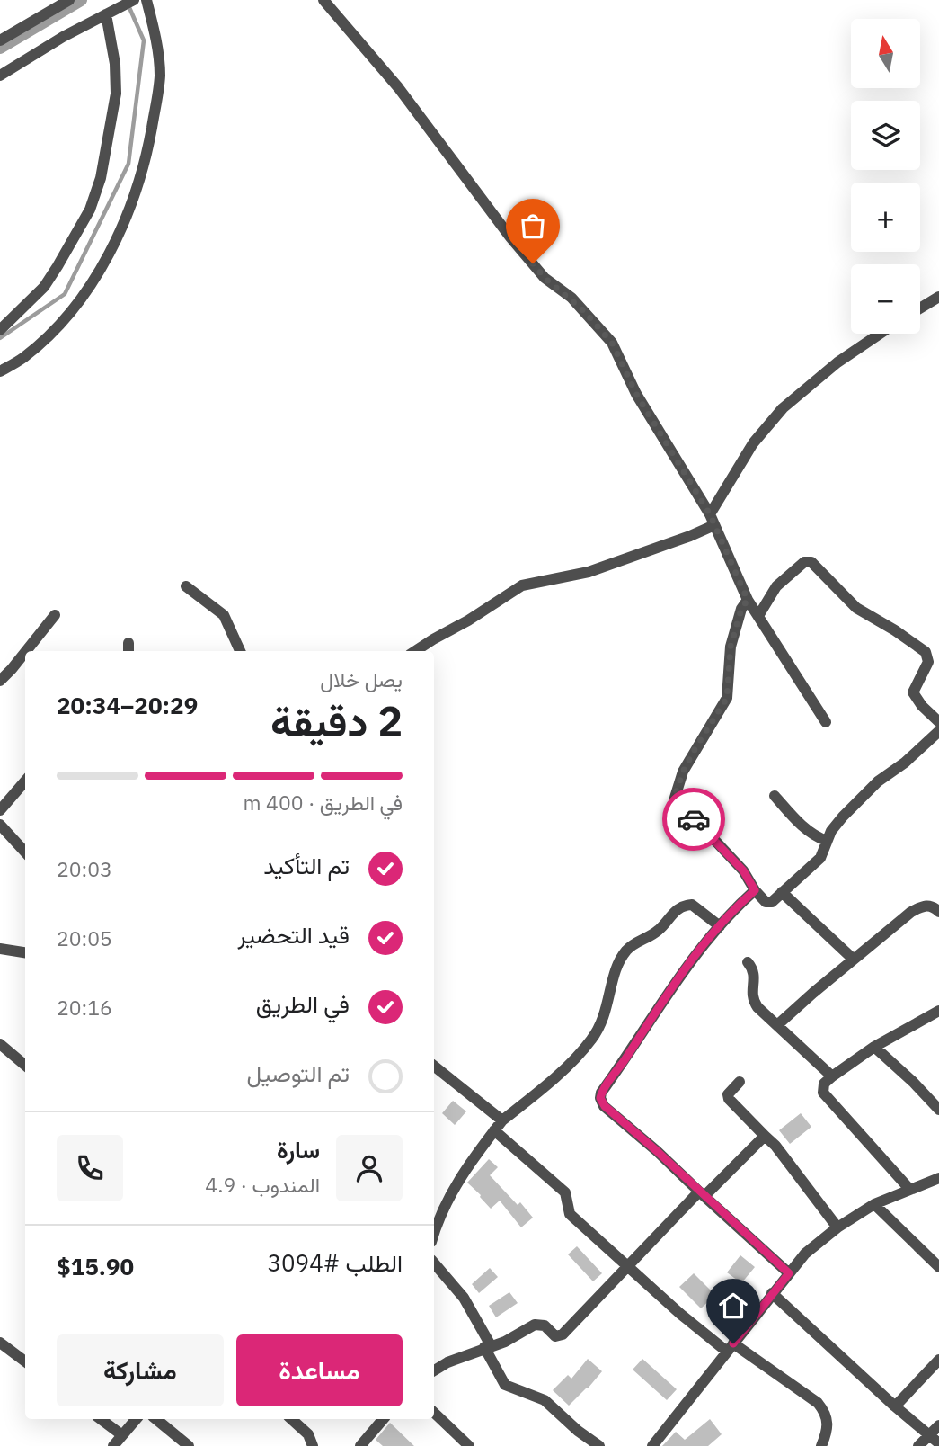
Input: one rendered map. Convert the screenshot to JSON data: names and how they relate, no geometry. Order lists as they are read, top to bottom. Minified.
{"north":"top","page":{"map_buttons":["+","−"],"heading":["2 دقيقة","يصل خلال","20:29–20:34"],"panel":["سارة","المندوب · 4.9","الطلب #3094","$15.90"],"bar":"في الطريق · 400 m","list":[["تم التأكيد","20:03"],["قيد التحضير","20:05"],["في الطريق","20:16"],"تم التوصيل"],"buttons":["مساعدة","مشاركة"]}}
